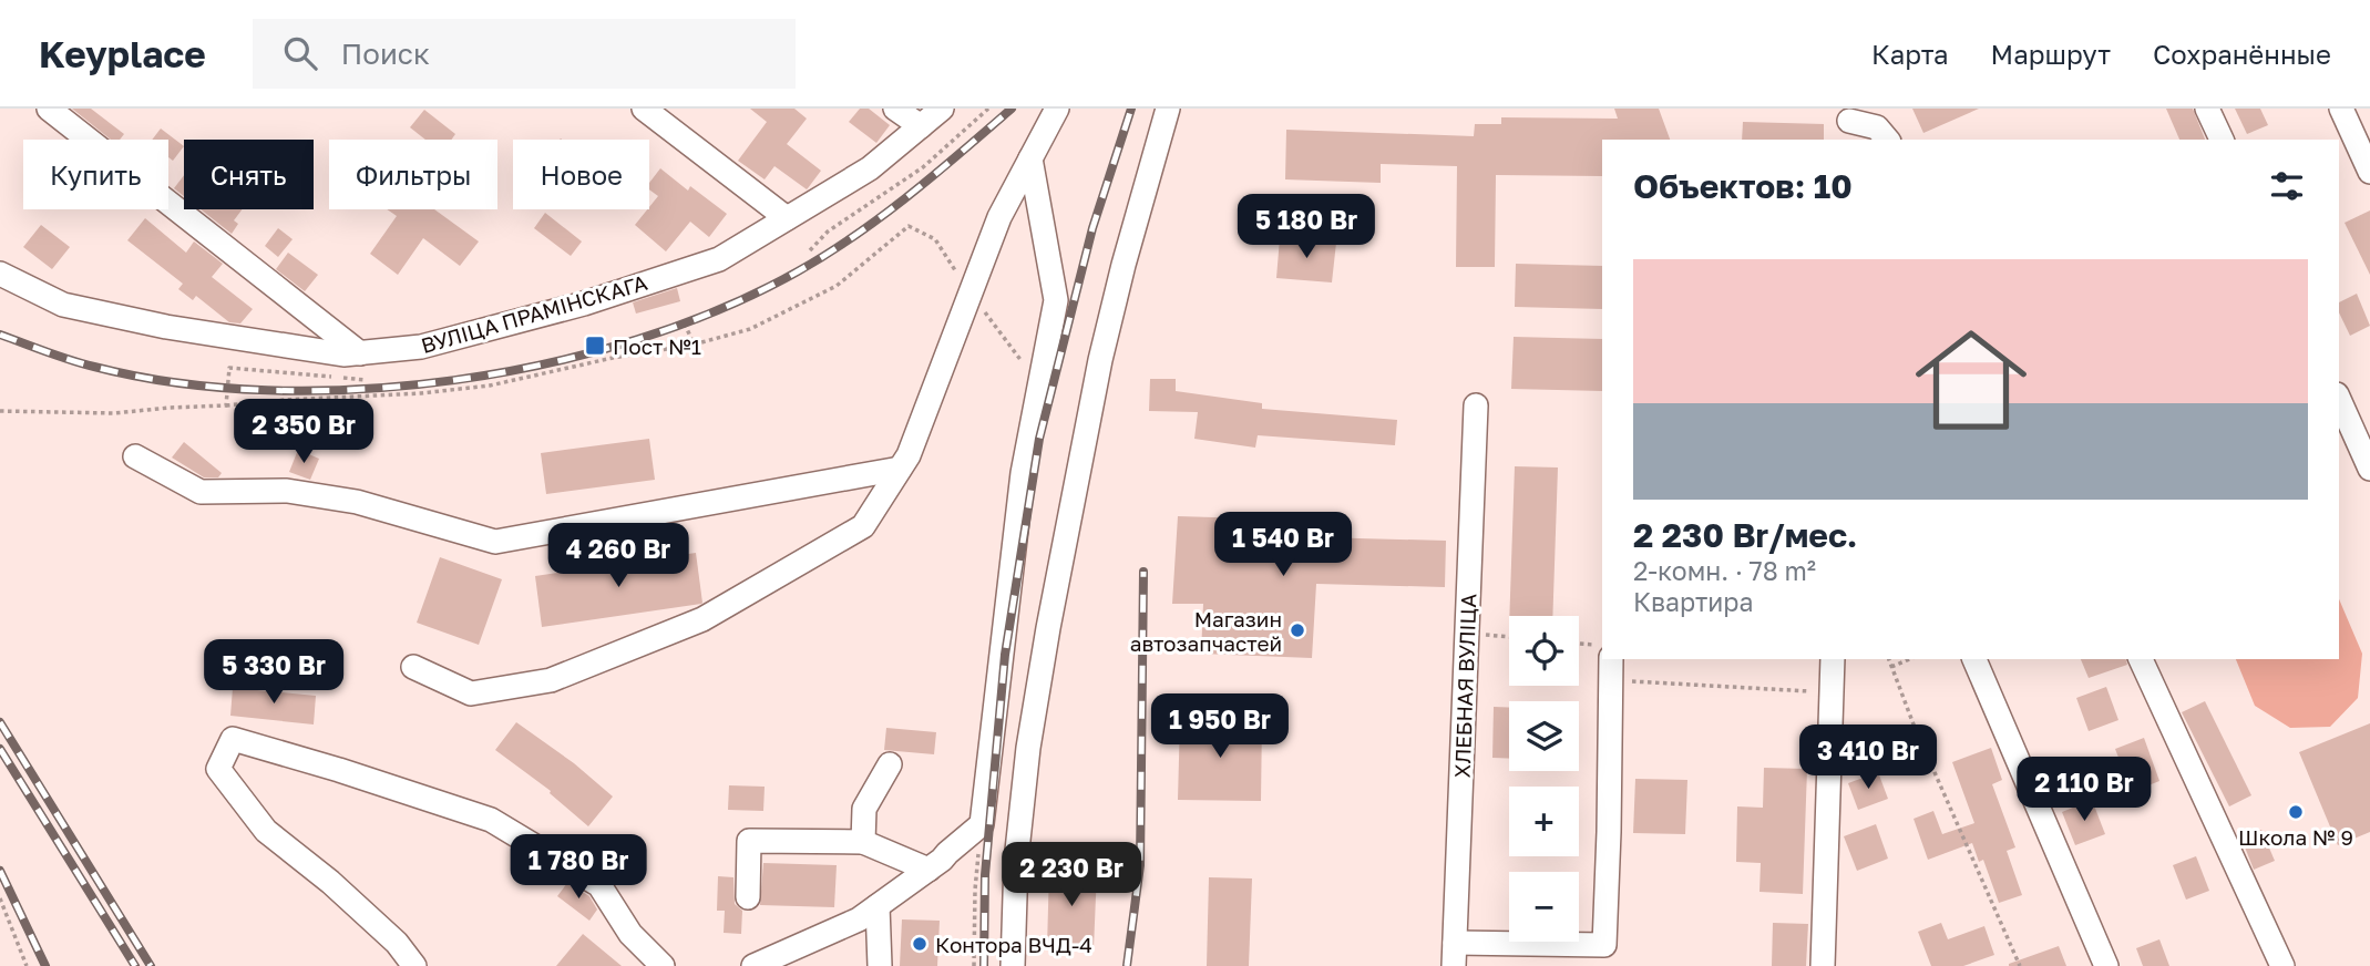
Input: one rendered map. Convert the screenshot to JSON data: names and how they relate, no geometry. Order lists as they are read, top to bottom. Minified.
{"streets":{"street":["ВУЛІЦА ПРАМІНСКАГА","ХЛЕБНАЯ ВУЛІЦА"]},"places":{"transit":["Пост №1"],"other":["Магазин автозапчастей","Школа № 9","Контора ВЧД-4"]},"page":{"header":"Keyplace","search":"Поиск","nav":["Карта","Маршрут","Сохранённые"],"chip":["Купить","Снять","Фильтры","Новое"],"heading":"Объектов: 10","price":["5 180 Br","2 350 Br","1 540 Br","4 260 Br","5 330 Br","1 950 Br","3 410 Br","2 110 Br","1 780 Br","2 230 Br"],"list":[{"name":"2 230 Br/мес.","note":"2-комн. · 78 m² · Квартира"}],"map_buttons":["+","−"]}}
